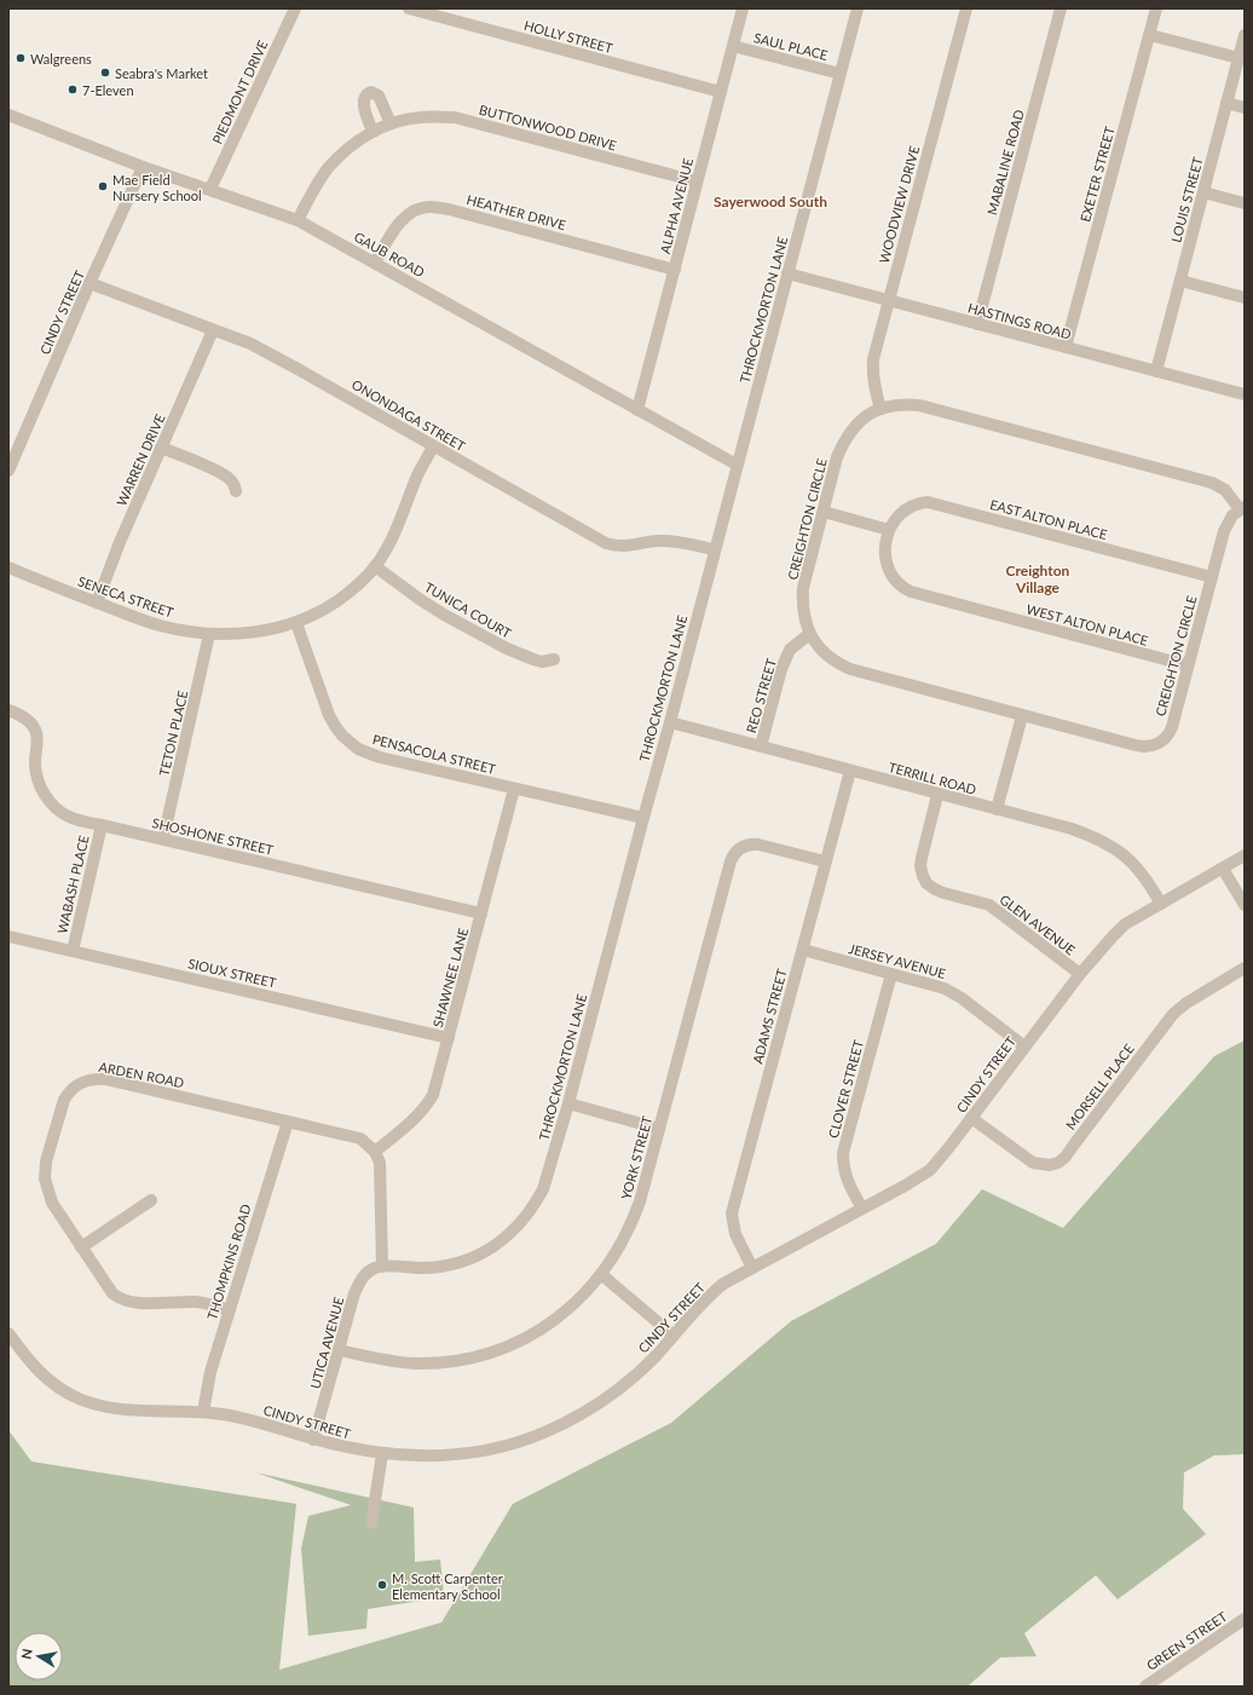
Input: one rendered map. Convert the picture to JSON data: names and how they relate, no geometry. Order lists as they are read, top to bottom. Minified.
{"streets":{"street":["HOLLY STREET","SAUL PLACE","PIEDMONT DRIVE","BUTTONWOOD DRIVE","MABALINE ROAD","EXETER STREET","LOUIS STREET","WOODVIEW DRIVE","ALPHA AVENUE","HEATHER DRIVE","GAUB ROAD","THROCKMORTON LANE","CINDY STREET","HASTINGS ROAD","ONONDAGA STREET","WARREN DRIVE","CREIGHTON CIRCLE","EAST ALTON PLACE","SENECA STREET","TUNICA COURT","WEST ALTON PLACE","REO STREET","TETON PLACE","PENSACOLA STREET","TERRILL ROAD","SHOSHONE STREET","WABASH PLACE","GLEN AVENUE","JERSEY AVENUE","SIOUX STREET","SHAWNEE LANE","ADAMS STREET","ARDEN ROAD","MORSELL PLACE","CLOVER STREET","YORK STREET","THOMPKINS ROAD","UTICA AVENUE","GREEN STREET"]},"crossings":[["HOLLY STREET","ALPHA AVENUE"],["SAUL PLACE","ALPHA AVENUE"],["SAUL PLACE","THROCKMORTON LANE"],["PIEDMONT DRIVE","GAUB ROAD"],["BUTTONWOOD DRIVE","ALPHA AVENUE"],["BUTTONWOOD DRIVE","GAUB ROAD"],["MABALINE ROAD","HASTINGS ROAD"],["EXETER STREET","HASTINGS ROAD"],["LOUIS STREET","HASTINGS ROAD"],["WOODVIEW DRIVE","HASTINGS ROAD"],["WOODVIEW DRIVE","CREIGHTON CIRCLE"],["ALPHA AVENUE","HEATHER DRIVE"],["ALPHA AVENUE","GAUB ROAD"],["HEATHER DRIVE","GAUB ROAD"],["GAUB ROAD","THROCKMORTON LANE"],["GAUB ROAD","CINDY STREET"],["THROCKMORTON LANE","HASTINGS ROAD"],["THROCKMORTON LANE","ONONDAGA STREET"],["THROCKMORTON LANE","PENSACOLA STREET"],["THROCKMORTON LANE","TERRILL ROAD"],["THROCKMORTON LANE","UTICA AVENUE"],["CINDY STREET","ONONDAGA STREET"],["CINDY STREET","TERRILL ROAD"],["CINDY STREET","GLEN AVENUE"],["CINDY STREET","JERSEY AVENUE"],["CINDY STREET","ADAMS STREET"],["CINDY STREET","MORSELL PLACE"],["CINDY STREET","CLOVER STREET"],["CINDY STREET","THOMPKINS ROAD"],["CINDY STREET","UTICA AVENUE"],["ONONDAGA STREET","WARREN DRIVE"],["ONONDAGA STREET","SENECA STREET"],["WARREN DRIVE","SENECA STREET"],["CREIGHTON CIRCLE","EAST ALTON PLACE"],["CREIGHTON CIRCLE","WEST ALTON PLACE"],["CREIGHTON CIRCLE","REO STREET"],["EAST ALTON PLACE","WEST ALTON PLACE"],["SENECA STREET","TUNICA COURT"],["SENECA STREET","TETON PLACE"],["SENECA STREET","PENSACOLA STREET"],["REO STREET","TERRILL ROAD"],["TETON PLACE","SHOSHONE STREET"],["PENSACOLA STREET","SHAWNEE LANE"],["TERRILL ROAD","GLEN AVENUE"],["TERRILL ROAD","ADAMS STREET"],["SHOSHONE STREET","WABASH PLACE"],["SHOSHONE STREET","SHAWNEE LANE"],["WABASH PLACE","SIOUX STREET"],["JERSEY AVENUE","ADAMS STREET"],["JERSEY AVENUE","CLOVER STREET"],["SIOUX STREET","SHAWNEE LANE"],["SHAWNEE LANE","ARDEN ROAD"],["ADAMS STREET","YORK STREET"],["ARDEN ROAD","THOMPKINS ROAD"],["YORK STREET","UTICA AVENUE"]],"districts":["Sayerwood South","Creighton Village"],"places":["Walgreens","Seabra's Market","7-Eleven","Mae Field Nursery School","M. Scott Carpenter Elementary School"],"north":"left"}
